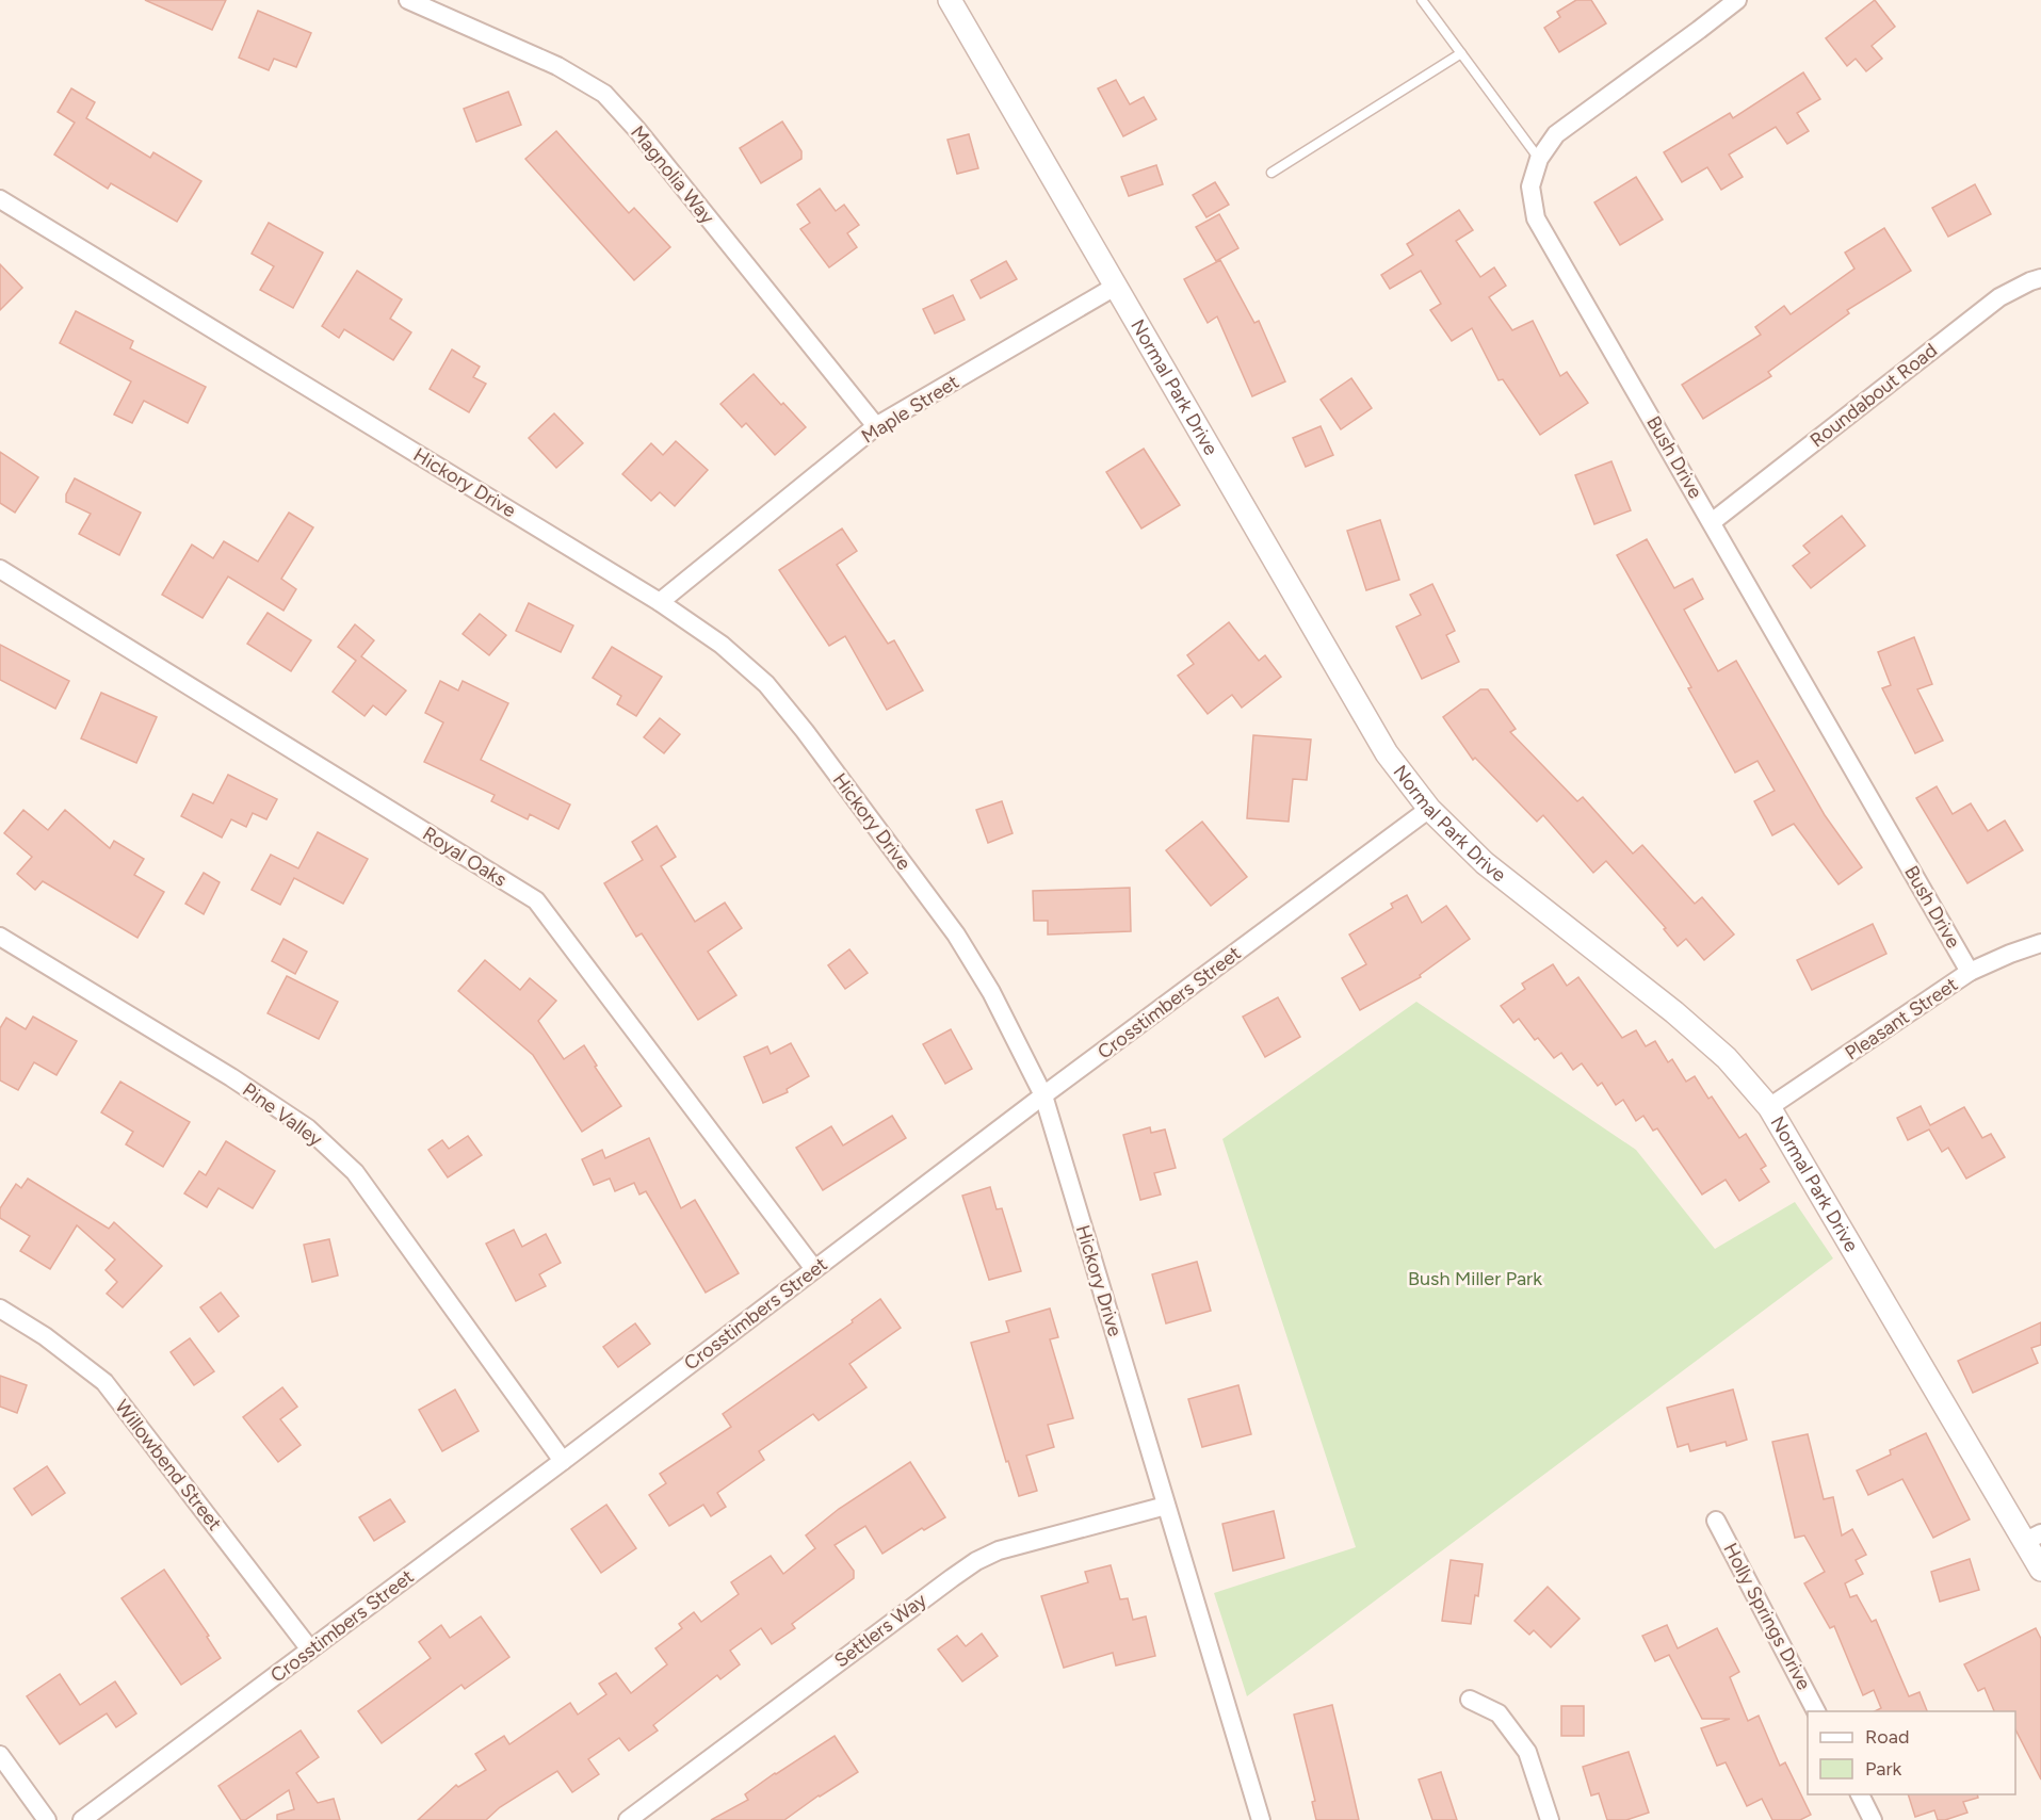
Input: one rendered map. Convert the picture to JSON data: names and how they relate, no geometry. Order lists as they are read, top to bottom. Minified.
{"streets":{"street":["Magnolia Way","Normal Park Drive","Roundabout Road","Maple Street","Bush Drive","Hickory Drive","Royal Oaks","Crosstimbers Street","Pleasant Street","Pine Valley","Willowbend Street","Holly Springs Drive","Settlers Way"]},"crossings":[["Magnolia Way","Maple Street"],["Normal Park Drive","Maple Street"],["Normal Park Drive","Crosstimbers Street"],["Normal Park Drive","Pleasant Street"],["Roundabout Road","Bush Drive"],["Maple Street","Hickory Drive"],["Bush Drive","Pleasant Street"],["Hickory Drive","Crosstimbers Street"],["Hickory Drive","Settlers Way"],["Royal Oaks","Crosstimbers Street"],["Crosstimbers Street","Pine Valley"],["Crosstimbers Street","Willowbend Street"]],"parks":["Bush Miller Park"],"legend":["Road","Park"]}
